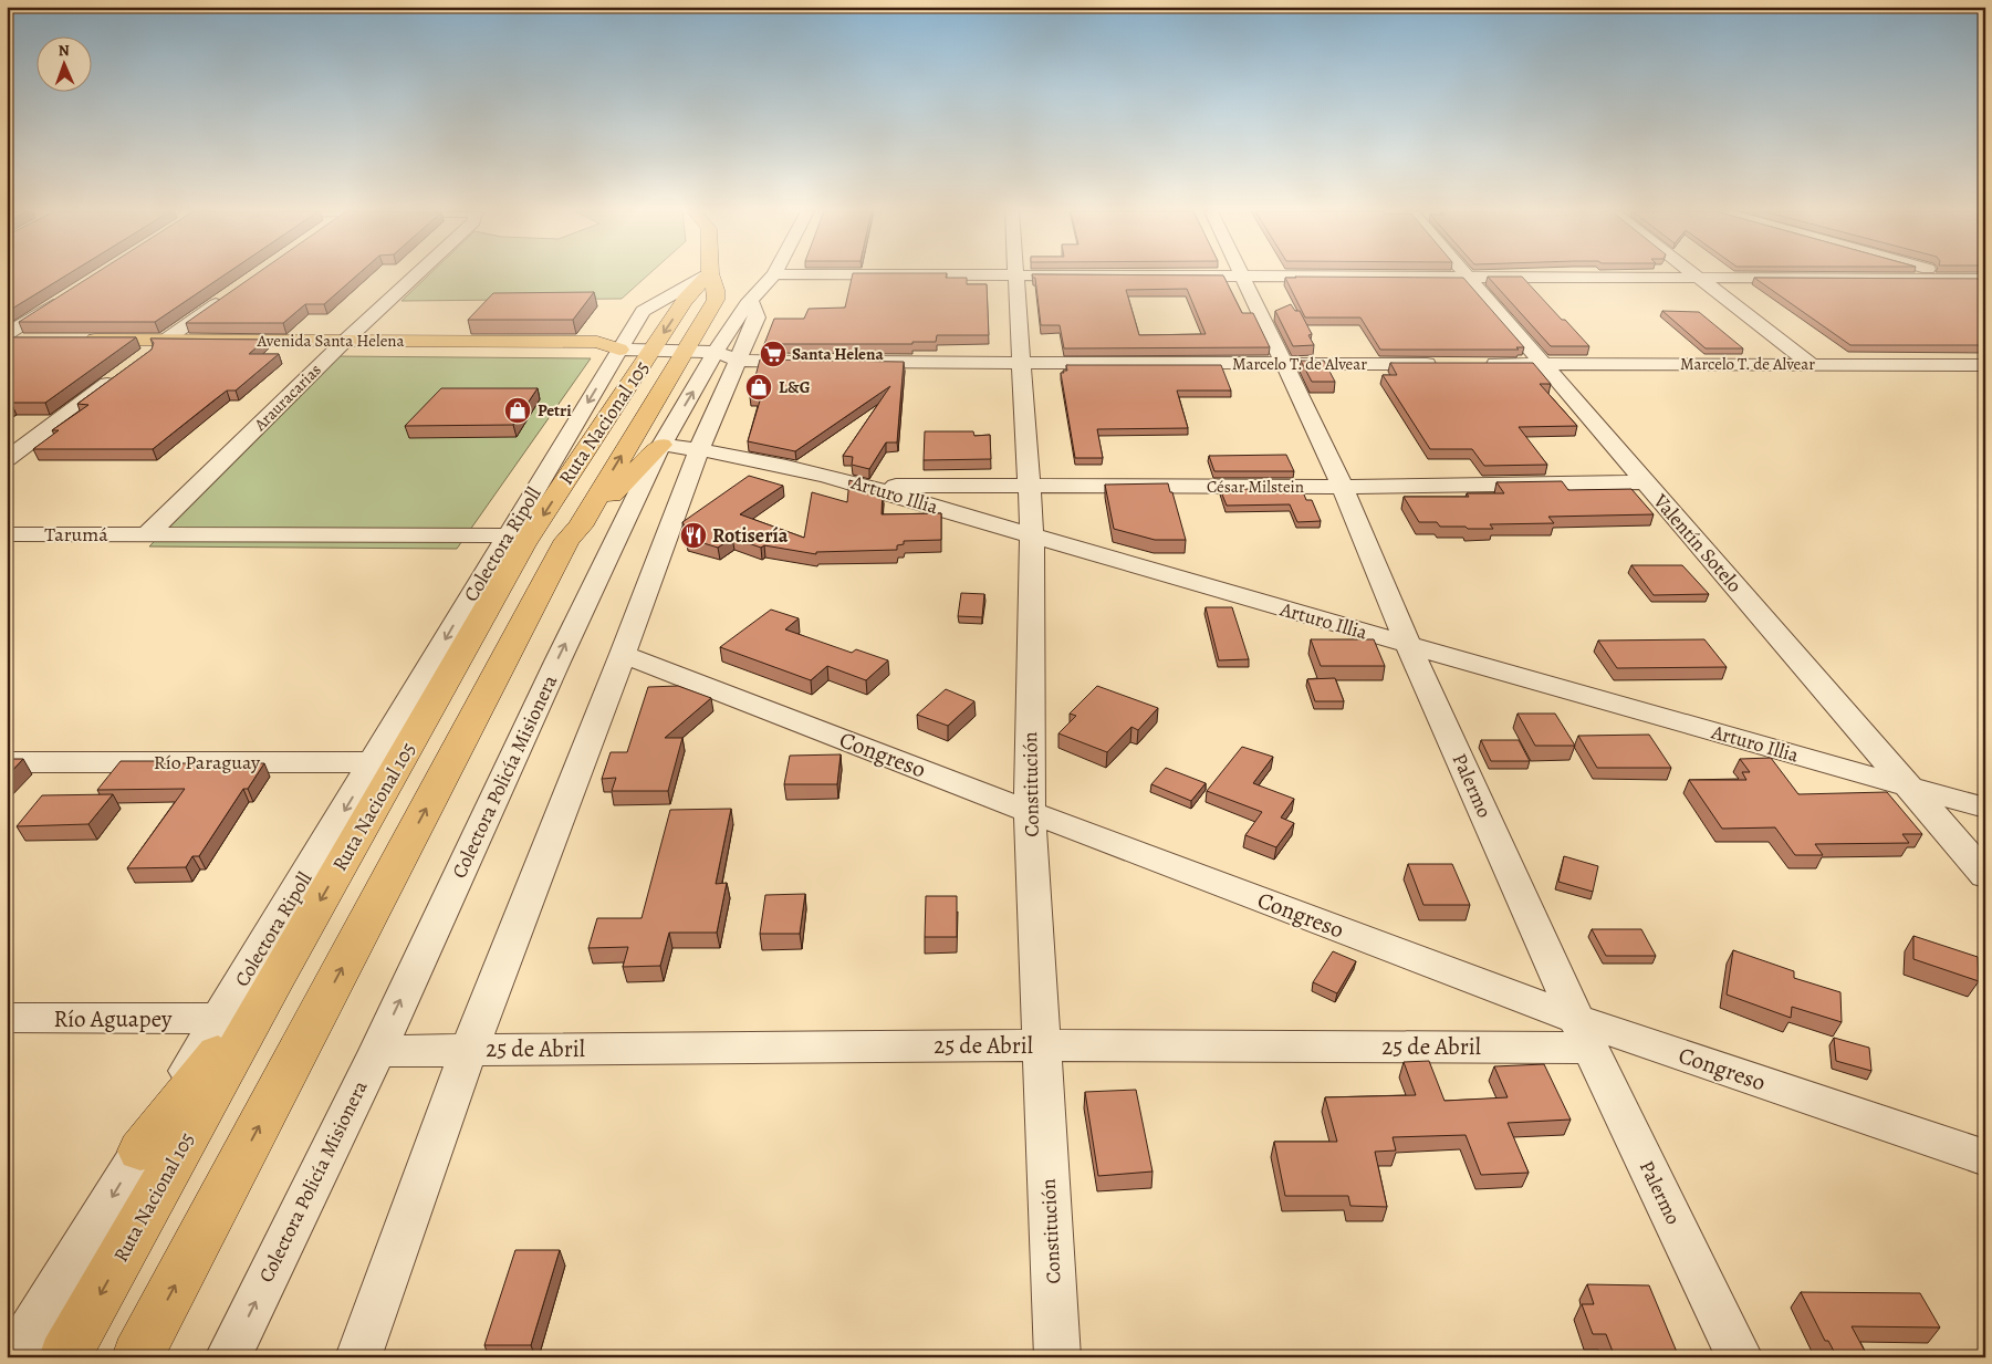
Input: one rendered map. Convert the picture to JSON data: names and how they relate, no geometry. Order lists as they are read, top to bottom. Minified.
{"streets":{"main road":["Avenida Santa Helena","Ruta Nacional 105"],"street":["Marcelo T. de Alvear","Arauracarias","César Milstein","Arturo Illia","Tarumá","Valentín Sotelo","Colectora Ripoll","Congreso","Río Paraguay","Colectora Policía Misionera","Constitución","Palermo","Río Aguapey","25 de Abril"]},"crossings":[["Avenida Santa Helena","Arauracarias"],["Avenida Santa Helena","Ruta Nacional 105"],["Avenida Santa Helena","Colectora Ripoll"],["Avenida Santa Helena","Colectora Policía Misionera"],["Marcelo T. de Alvear","Valentín Sotelo"],["Marcelo T. de Alvear","Constitución"],["Marcelo T. de Alvear","Palermo"],["Arauracarias","Tarumá"],["César Milstein","Arturo Illia"],["César Milstein","Valentín Sotelo"],["César Milstein","Constitución"],["César Milstein","Palermo"],["Arturo Illia","Valentín Sotelo"],["Arturo Illia","Colectora Policía Misionera"],["Arturo Illia","Constitución"],["Arturo Illia","Palermo"],["Tarumá","Colectora Ripoll"],["Colectora Ripoll","Río Paraguay"],["Colectora Ripoll","Río Aguapey"],["Congreso","Constitución"],["Congreso","Palermo"],["Congreso","25 de Abril"],["Colectora Policía Misionera","25 de Abril"],["Constitución","25 de Abril"],["Palermo","25 de Abril"]],"places":{"supermarket":["Santa Helena"],"shop":["L&G","Petri"],"restaurant":["Rotisería"]},"north":"top"}
